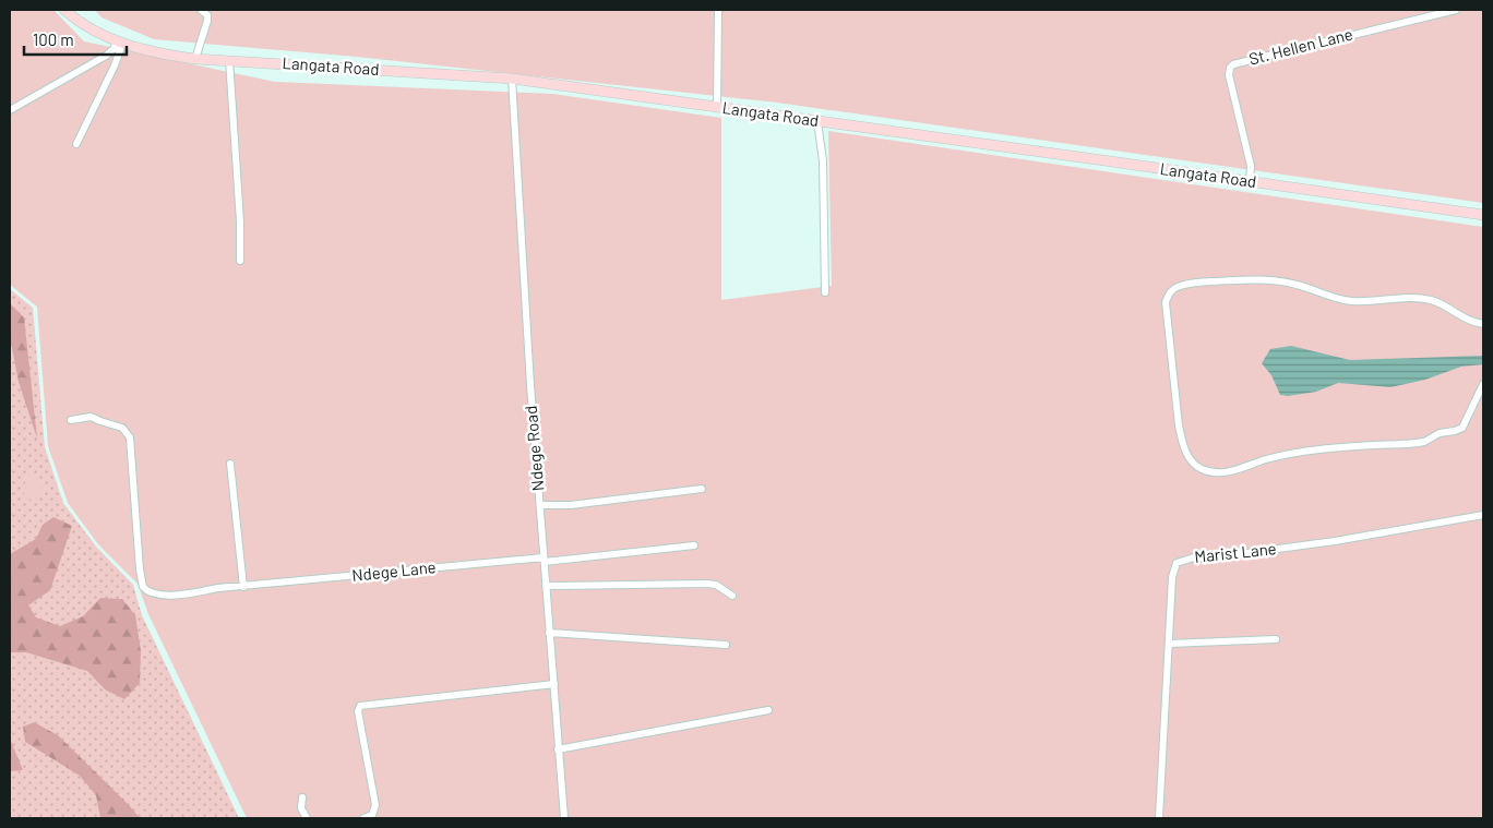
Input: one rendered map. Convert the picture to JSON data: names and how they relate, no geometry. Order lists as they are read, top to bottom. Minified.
{"streets":{"main road":["Langata Road"],"street":["St. Hellen Lane","Ndege Road","Marist Lane","Ndege Lane"]},"crossings":[["St. Hellen Lane","Langata Road"],["Langata Road","Ndege Road"],["Ndege Road","Ndege Lane"]],"scale_bar":"100 m"}
